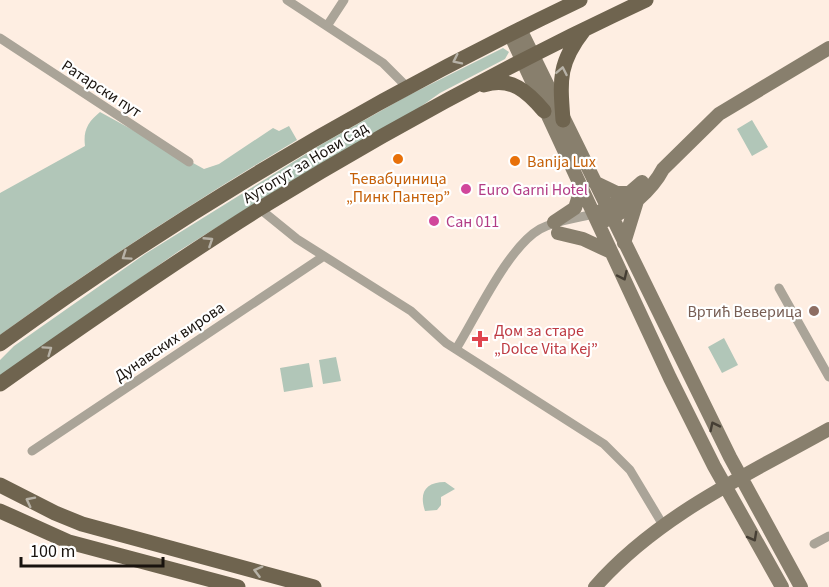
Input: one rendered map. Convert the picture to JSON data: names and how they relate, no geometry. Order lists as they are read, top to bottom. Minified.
{"streets":{"main road":["Аутопут за Нови Сад"],"street":["Ратарски пут","Дунавских вирова"]},"places":{"other":["Ћевабџиница „Пинк Пантер”","Banija Lux","Euro Garni Hotel","Сан 011","Вртић Веверица"],"health":["Дом за старе „Dolce Vita Kej”"]},"scale_bar":"100 m"}
